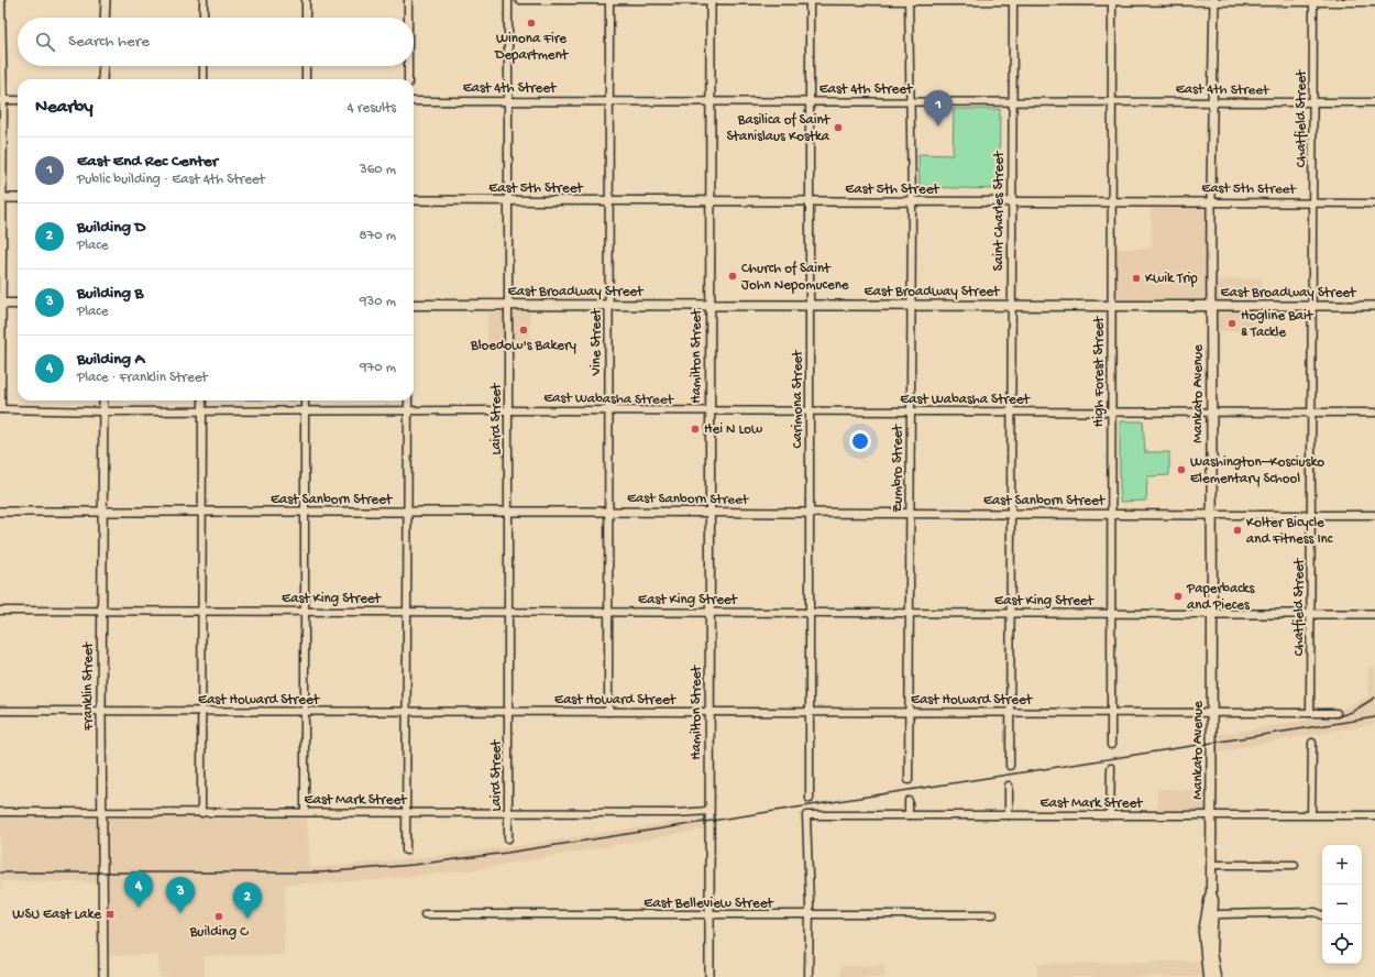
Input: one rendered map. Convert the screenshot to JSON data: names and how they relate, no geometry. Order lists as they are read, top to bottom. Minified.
{"streets":{"main road":["East Broadway Street","Mankato Avenue"],"street":["East 4th Street","Chatfield Street","East 5th Street","Saint Charles Street","Vine Street","Hamilton Street","High Forest Street","East Wabasha Street","Carimona Street","Laird Street","Zumbro Street","East Sanborn Street","East King Street","Franklin Street","East Howard Street","East Mark Street","East Belleview Street"]},"crossings":[["East 4th Street","Chatfield Street"],["East 4th Street","Saint Charles Street"],["East 4th Street","Vine Street"],["East 4th Street","Hamilton Street"],["East 4th Street","High Forest Street"],["East 4th Street","Mankato Avenue"],["East 4th Street","Carimona Street"],["East 4th Street","Laird Street"],["East 4th Street","Zumbro Street"],["Chatfield Street","East 5th Street"],["Chatfield Street","East Broadway Street"],["Chatfield Street","East Wabasha Street"],["Chatfield Street","East Sanborn Street"],["Chatfield Street","East King Street"],["Chatfield Street","East Howard Street"],["East 5th Street","Saint Charles Street"],["East 5th Street","Vine Street"],["East 5th Street","Hamilton Street"],["East 5th Street","High Forest Street"],["East 5th Street","Mankato Avenue"],["East 5th Street","Carimona Street"],["East 5th Street","Laird Street"],["East 5th Street","Zumbro Street"],["Saint Charles Street","East Broadway Street"],["Saint Charles Street","East Wabasha Street"],["Saint Charles Street","East Sanborn Street"],["Saint Charles Street","East King Street"],["Saint Charles Street","East Howard Street"],["East Broadway Street","Vine Street"],["East Broadway Street","Hamilton Street"],["East Broadway Street","High Forest Street"],["East Broadway Street","Mankato Avenue"],["East Broadway Street","Carimona Street"],["East Broadway Street","Laird Street"],["East Broadway Street","Zumbro Street"],["Vine Street","East Wabasha Street"],["Vine Street","East Sanborn Street"],["Vine Street","East King Street"],["Vine Street","East Howard Street"],["Hamilton Street","East Wabasha Street"],["Hamilton Street","East Sanborn Street"],["Hamilton Street","East King Street"],["Hamilton Street","East Howard Street"],["Hamilton Street","East Mark Street"],["Hamilton Street","East Belleview Street"],["High Forest Street","East Wabasha Street"],["High Forest Street","East Sanborn Street"],["High Forest Street","East King Street"],["High Forest Street","East Howard Street"],["Mankato Avenue","East Wabasha Street"],["Mankato Avenue","East Sanborn Street"],["Mankato Avenue","East King Street"],["Mankato Avenue","East Howard Street"],["Mankato Avenue","East Mark Street"],["East Wabasha Street","Carimona Street"],["East Wabasha Street","Laird Street"],["East Wabasha Street","Zumbro Street"],["East Wabasha Street","Franklin Street"],["Carimona Street","East Sanborn Street"],["Carimona Street","East King Street"],["Carimona Street","East Howard Street"],["Laird Street","East Sanborn Street"],["Laird Street","East King Street"],["Laird Street","East Howard Street"],["Laird Street","East Mark Street"],["Zumbro Street","East Sanborn Street"],["Zumbro Street","East King Street"],["Zumbro Street","East Howard Street"],["East Sanborn Street","Franklin Street"],["East King Street","Franklin Street"],["Franklin Street","East Howard Street"],["Franklin Street","East Mark Street"],["East Mark Street","East Belleview Street"]],"places":{"other":["Winona Fire Department","Basilica of Saint Stanislaus Kostka","Church of Saint John Nepomucene","Kwik Trip","Hogline Bait & Tackle","Bloedow's Bakery","Hei N Low","Washington–Kosciusko Elementary School","Kolter Bicycle and Fitness Inc","Paperbacks and Pieces","Building C"],"transit":["WSU East Lake"]},"page":{"search":"Search here","heading":["Nearby","4 results"],"pins":["1","4","3","2"],"list":[{"mark":"1","name":"East End Rec Center","note":"Public building · East 4th Street","value":"360 m"},{"mark":"2","name":"Building D","note":"Place","value":"870 m"},{"mark":"3","name":"Building B","note":"Place","value":"930 m"},{"mark":"4","name":"Building A","note":"Place · Franklin Street","value":"970 m"}],"map_buttons":["+","−"]}}
